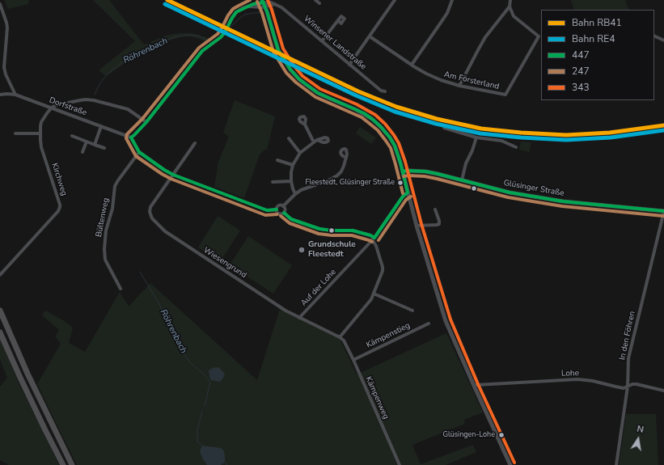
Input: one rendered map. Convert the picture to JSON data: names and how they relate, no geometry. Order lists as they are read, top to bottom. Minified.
{"streets":{"street":["Winsener Landstraße","Am Försterland","Dorfstraße","Kirchweg","Glüsinger Straße","Bültenweg","Wiesengrund","Auf der Lohe","Kämpenstieg","In den Föhren","Lohe","Kämpenweg"]},"crossings":[["Dorfstraße","Kirchweg"],["Glüsinger Straße","In den Föhren"],["Wiesengrund","Auf der Lohe"],["Wiesengrund","Kämpenweg"],["Kämpenstieg","Kämpenweg"],["In den Föhren","Lohe"]],"water":["Röhrenbach"],"places":["Fleestedt, Glüsinger Straße","Grundschule Fleestedt","Glüsingen-Lohe"],"lines":["rail line RB41","transit line 447","transit line 247","transit line 343","rail line RE4"],"legend":["Bahn RB41","Bahn RE4","447","247","343"],"north":"top"}
